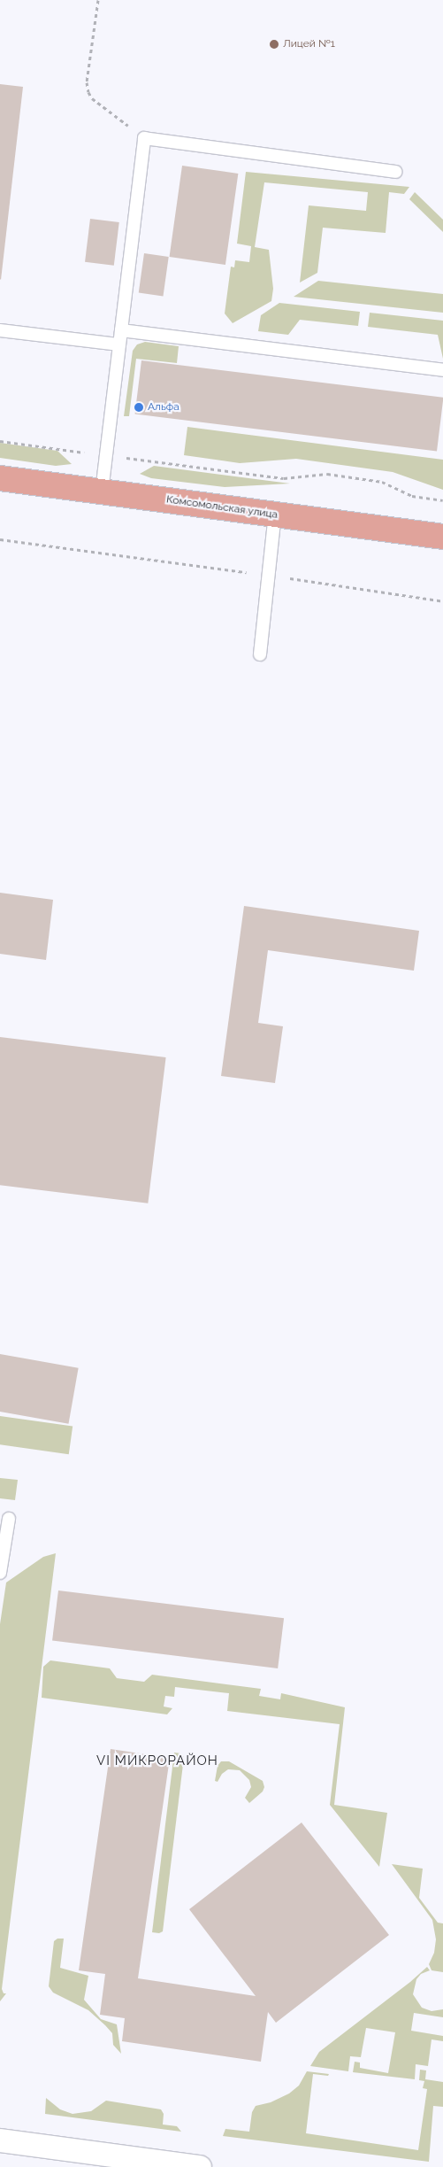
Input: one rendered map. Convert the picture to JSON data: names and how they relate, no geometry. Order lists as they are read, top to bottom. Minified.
{"streets":{"main road":["Комсомольская улица"]},"districts":["VI МИКРОРАЙОН"],"places":["Лицей №1","Альфа"]}
